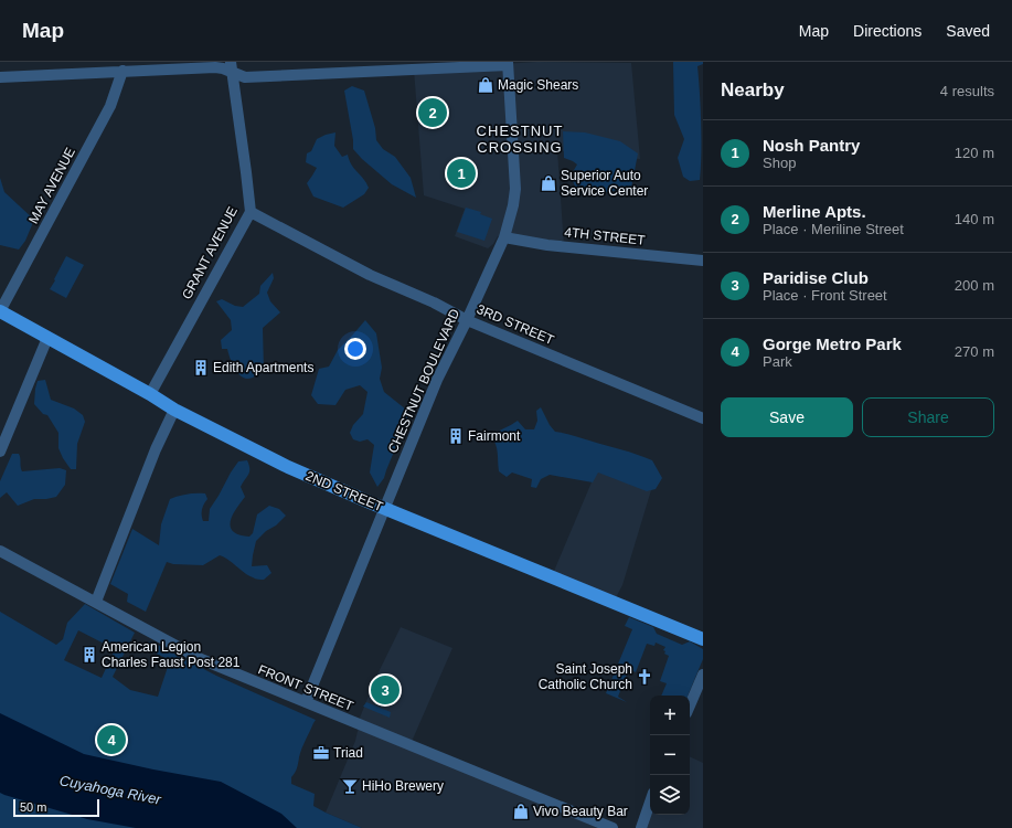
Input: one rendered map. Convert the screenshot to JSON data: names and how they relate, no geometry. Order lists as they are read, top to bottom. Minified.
{"streets":{"main road":["2ND STREET"],"street":["MAY AVENUE","4TH STREET","GRANT AVENUE","3RD STREET","CHESTNUT BOULEVARD","FRONT STREET"]},"crossings":[["MAY AVENUE","2ND STREET"],["4TH STREET","CHESTNUT BOULEVARD"],["GRANT AVENUE","3RD STREET"],["GRANT AVENUE","2ND STREET"],["3RD STREET","CHESTNUT BOULEVARD"],["CHESTNUT BOULEVARD","2ND STREET"],["CHESTNUT BOULEVARD","FRONT STREET"]],"districts":["CHESTNUT CROSSING"],"water":["Cuyahoga River"],"places":{"shop":["Magic Shears","Superior Auto Service Center","Vivo Beauty Bar"],"building":["Edith Apartments","Fairmont","American Legion Charles Faust Post 281"],"church":["Saint Joseph Catholic Church"],"office":["Triad"],"bar":["HiHo Brewery"]},"scale_bar":"50 m","page":{"header":"Map","nav":["Map","Directions","Saved"],"heading":["Nearby","4 results"],"pins":["2","1","3","4"],"list":[{"mark":"1","name":"Nosh Pantry","note":"Shop","value":"120 m"},{"mark":"2","name":"Merline Apts.","note":"Place · Meriline Street","value":"140 m"},{"mark":"3","name":"Paridise Club","note":"Place · Front Street","value":"200 m"},{"mark":"4","name":"Gorge Metro Park","note":"Park","value":"270 m"}],"buttons":["Save","Share"],"map_buttons":["+","−"],"scale":"50 m"}}
